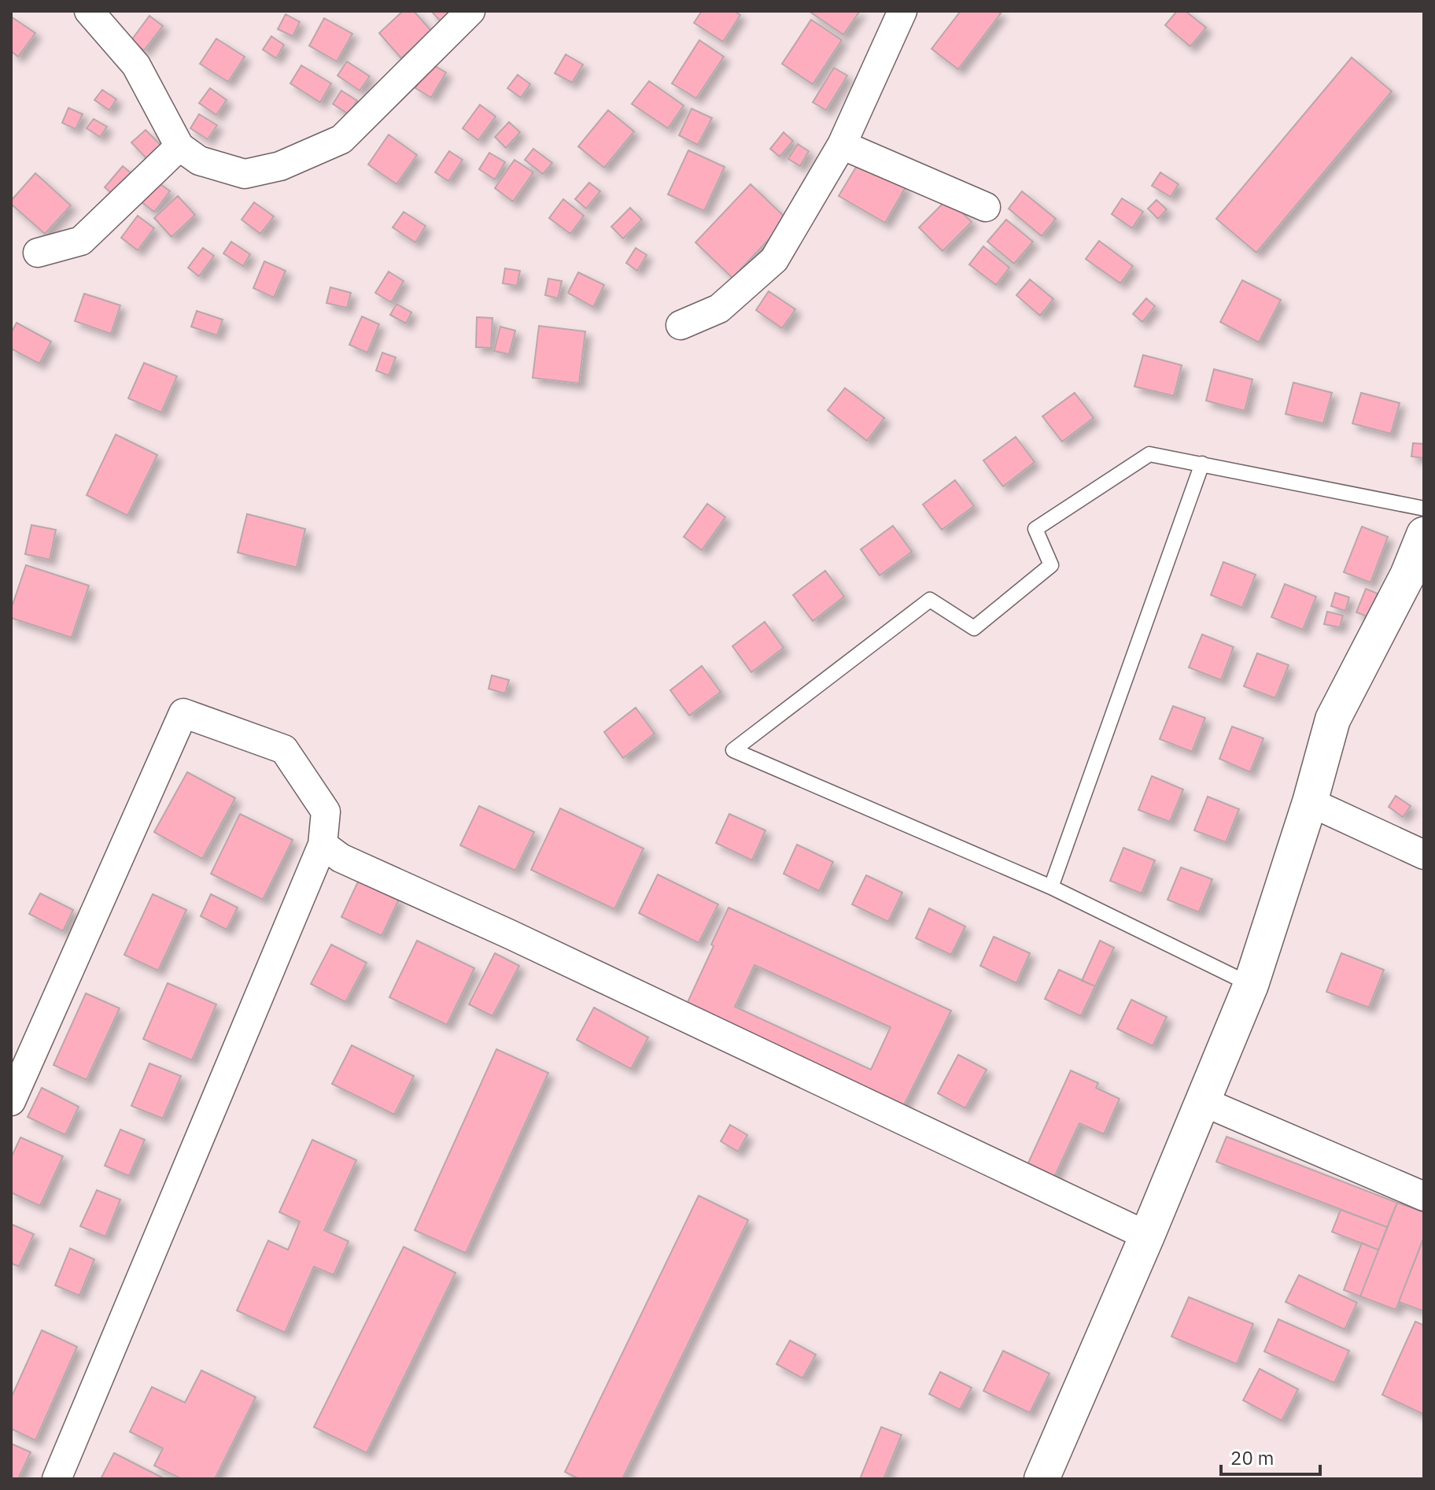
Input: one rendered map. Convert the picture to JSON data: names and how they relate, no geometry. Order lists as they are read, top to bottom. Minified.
{"scale_bar":"20 m"}
